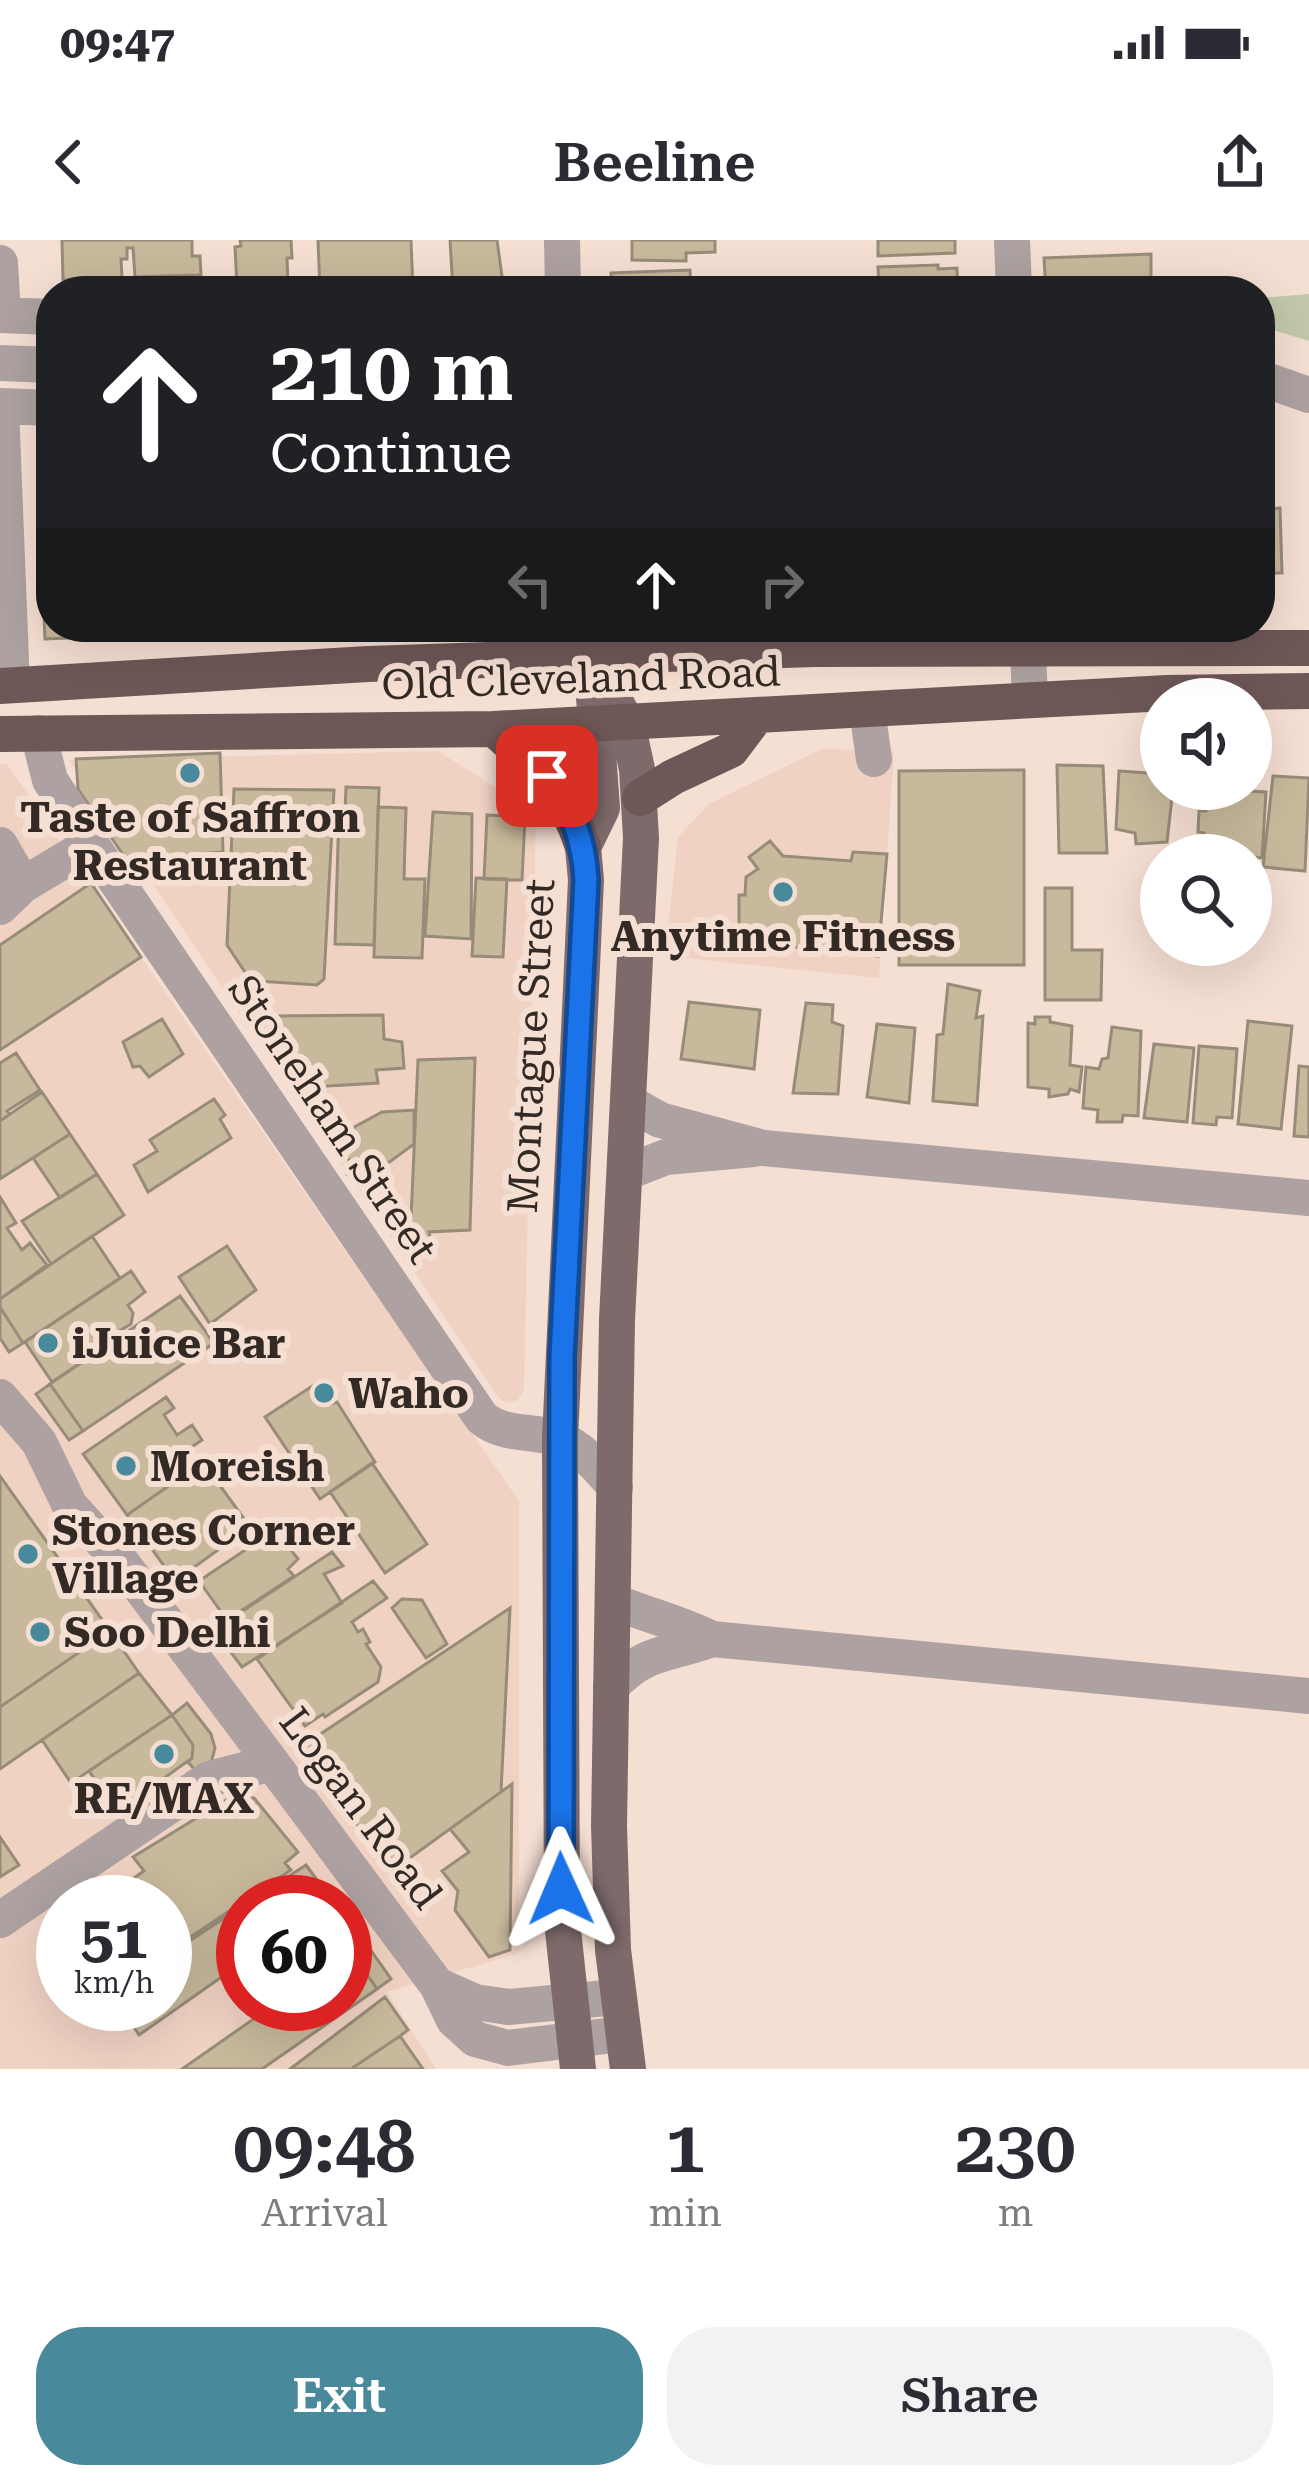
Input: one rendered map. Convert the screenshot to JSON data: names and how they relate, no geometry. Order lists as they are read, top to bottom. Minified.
{"streets":{"highway":["Old Cleveland Road"],"main road":["Montague Street","Logan Road"],"street":["Stoneham Street"]},"crossings":[["Old Cleveland Road","Montague Street"],["Old Cleveland Road","Stoneham Street"],["Montague Street","Stoneham Street"],["Montague Street","Logan Road"]],"places":["Taste of Saffron Restaurant","Anytime Fitness","iJuice Bar","Waho","Moreish","Stones Corner Village","Soo Delhi","RE/MAX"],"page":{"status":"09:47","header":"Beeline","turn":["210 m","Continue"],"speed":"51 km/h","limit":"60","eta":["09:48","Arrival","1","min","230","m"],"buttons":["Exit","Share"]}}
